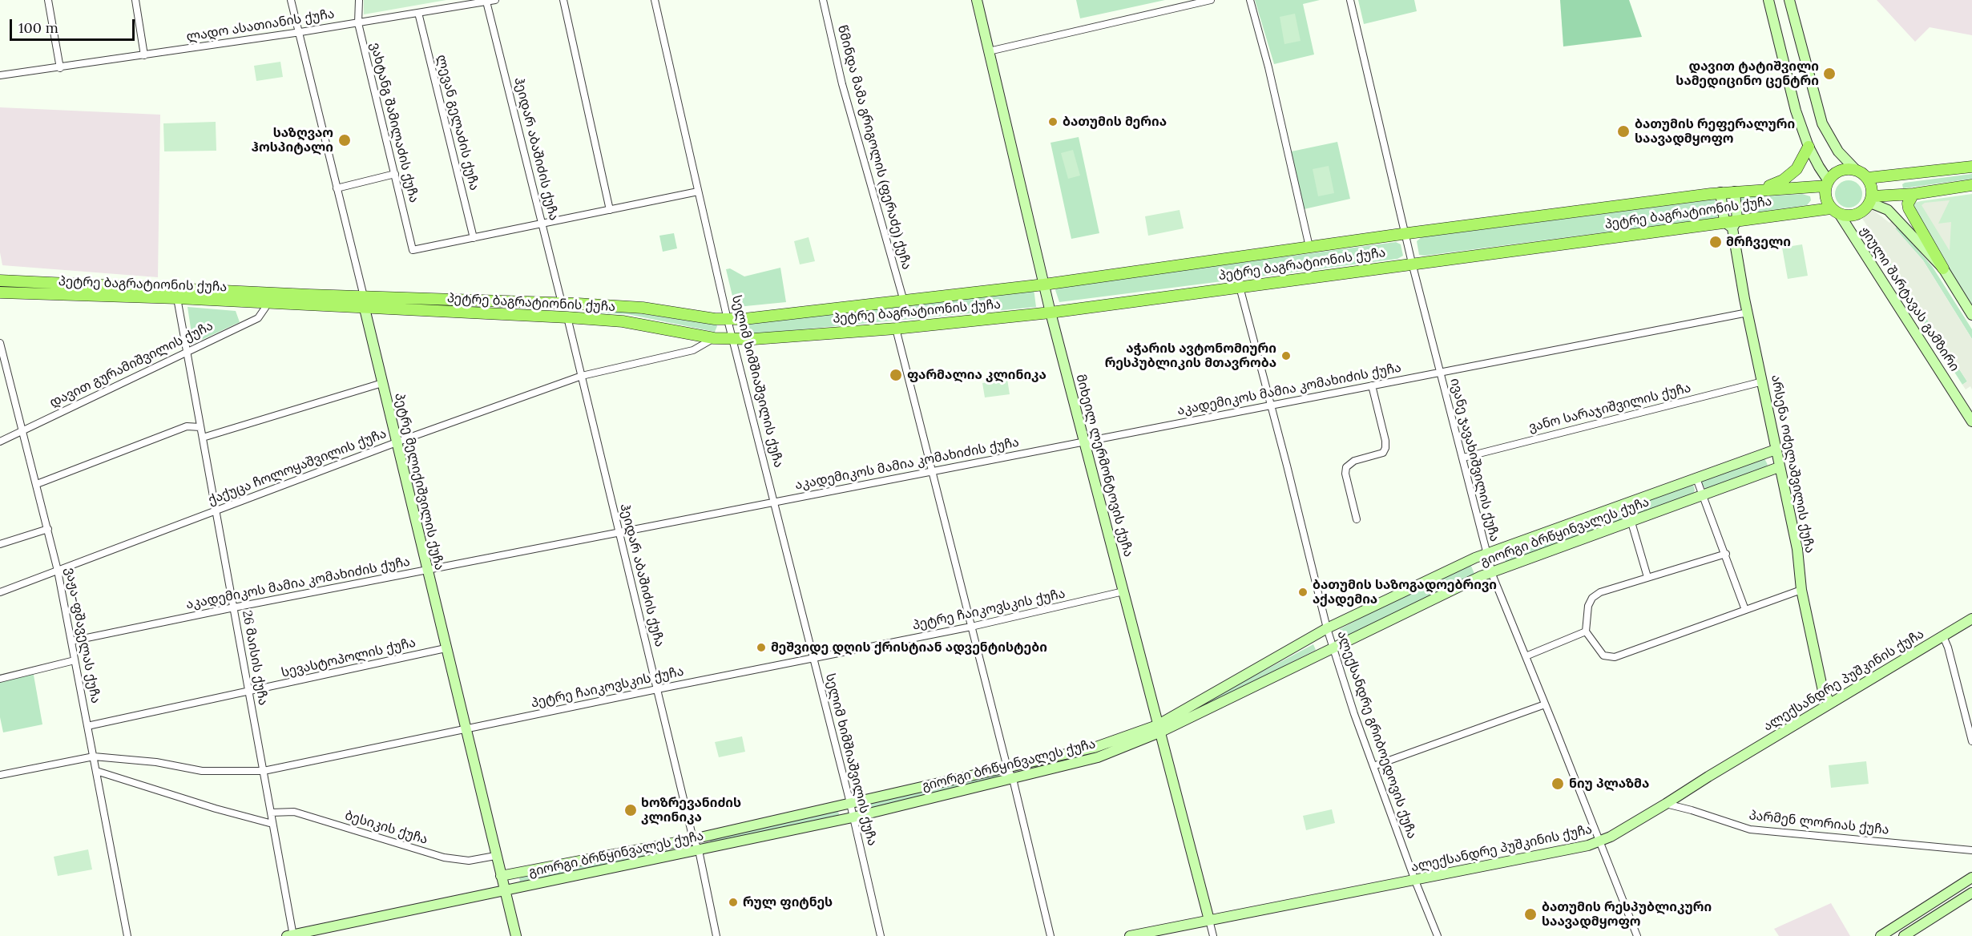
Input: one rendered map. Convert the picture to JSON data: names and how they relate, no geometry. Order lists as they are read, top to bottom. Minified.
{"streets":{"main road":["პეტრე ბაგრატიონის ქუჩა"],"street":["ლადო ასათიანის ქუჩა","ვახტანგ შამილაძის ქუჩა","ლევან გელაძის ქუჩა","წმინდა მამა გრიგოლის (ფერაძე) ქუჩა","ჰეიდარ აბაშიძის ქუჩა","ჟიული შარტავას გამზირი","დავით გურამიშვილის ქუჩა","სელიმ ხიმშიაშვილის ქუჩა","აკადემიკოს მამია კომახიძის ქუჩა","ვანო სარაჯიშვილის ქუჩა","ივანე ჯავახიშვილის ქუჩა","არსენა ოძელაშვილის ქუჩა","მიხეილ ლერმონტოვის ქუჩა","ქაქუცა ჩოლოყაშვილის ქუჩა","პეტრე მელიქიშვილის ქუჩა","გიორგი ბრწყინვალეს ქუჩა","პეტრე ჩაიკოვსკის ქუჩა","ვაჟა-ფშაველას ქუჩა","26 მაისის ქუჩა","სევასტოპოლის ქუჩა","ალექსანდრე პუშკინის ქუჩა","ალექსანდრე გრიბოედოვის ქუჩა","პარმენ ლორიას ქუჩა","ბესიკის ქუჩა"]},"crossings":[["ლადო ასათიანის ქუჩა","ვახტანგ შამილაძის ქუჩა"],["ლადო ასათიანის ქუჩა","ლევან გელაძის ქუჩა"],["ლადო ასათიანის ქუჩა","ჰეიდარ აბაშიძის ქუჩა"],["ლადო ასათიანის ქუჩა","პეტრე მელიქიშვილის ქუჩა"],["ვახტანგ შამილაძის ქუჩა","ლევან გელაძის ქუჩა"],["წმინდა მამა გრიგოლის (ფერაძე) ქუჩა","პეტრე ბაგრატიონის ქუჩა"],["ჰეიდარ აბაშიძის ქუჩა","პეტრე ბაგრატიონის ქუჩა"],["ჰეიდარ აბაშიძის ქუჩა","აკადემიკოს მამია კომახიძის ქუჩა"],["ჰეიდარ აბაშიძის ქუჩა","ქაქუცა ჩოლოყაშვილის ქუჩა"],["ჰეიდარ აბაშიძის ქუჩა","გიორგი ბრწყინვალეს ქუჩა"],["ჰეიდარ აბაშიძის ქუჩა","პეტრე ჩაიკოვსკის ქუჩა"],["პეტრე ბაგრატიონის ქუჩა","ჟიული შარტავას გამზირი"],["პეტრე ბაგრატიონის ქუჩა","დავით გურამიშვილის ქუჩა"],["პეტრე ბაგრატიონის ქუჩა","სელიმ ხიმშიაშვილის ქუჩა"],["პეტრე ბაგრატიონის ქუჩა","ივანე ჯავახიშვილის ქუჩა"],["პეტრე ბაგრატიონის ქუჩა","არსენა ოძელაშვილის ქუჩა"],["პეტრე ბაგრატიონის ქუჩა","მიხეილ ლერმონტოვის ქუჩა"],["პეტრე ბაგრატიონის ქუჩა","ქაქუცა ჩოლოყაშვილის ქუჩა"],["პეტრე ბაგრატიონის ქუჩა","პეტრე მელიქიშვილის ქუჩა"],["პეტრე ბაგრატიონის ქუჩა","26 მაისის ქუჩა"],["პეტრე ბაგრატიონის ქუჩა","ალექსანდრე გრიბოედოვის ქუჩა"],["დავით გურამიშვილის ქუჩა","ვაჟა-ფშაველას ქუჩა"],["დავით გურამიშვილის ქუჩა","26 მაისის ქუჩა"],["სელიმ ხიმშიაშვილის ქუჩა","აკადემიკოს მამია კომახიძის ქუჩა"],["სელიმ ხიმშიაშვილის ქუჩა","გიორგი ბრწყინვალეს ქუჩა"],["სელიმ ხიმშიაშვილის ქუჩა","პეტრე ჩაიკოვსკის ქუჩა"],["აკადემიკოს მამია კომახიძის ქუჩა","ივანე ჯავახიშვილის ქუჩა"],["აკადემიკოს მამია კომახიძის ქუჩა","არსენა ოძელაშვილის ქუჩა"],["აკადემიკოს მამია კომახიძის ქუჩა","მიხეილ ლერმონტოვის ქუჩა"],["აკადემიკოს მამია კომახიძის ქუჩა","პეტრე მელიქიშვილის ქუჩა"],["აკადემიკოს მამია კომახიძის ქუჩა","ვაჟა-ფშაველას ქუჩა"],["აკადემიკოს მამია კომახიძის ქუჩა","26 მაისის ქუჩა"],["აკადემიკოს მამია კომახიძის ქუჩა","ალექსანდრე გრიბოედოვის ქუჩა"],["ვანო სარაჯიშვილის ქუჩა","ივანე ჯავახიშვილის ქუჩა"],["ვანო სარაჯიშვილის ქუჩა","არსენა ოძელაშვილის ქუჩა"],["ივანე ჯავახიშვილის ქუჩა","გიორგი ბრწყინვალეს ქუჩა"],["ივანე ჯავახიშვილის ქუჩა","ალექსანდრე პუშკინის ქუჩა"],["არსენა ოძელაშვილის ქუჩა","გიორგი ბრწყინვალეს ქუჩა"],["არსენა ოძელაშვილის ქუჩა","ალექსანდრე პუშკინის ქუჩა"],["მიხეილ ლერმონტოვის ქუჩა","გიორგი ბრწყინვალეს ქუჩა"],["მიხეილ ლერმონტოვის ქუჩა","პეტრე ჩაიკოვსკის ქუჩა"],["მიხეილ ლერმონტოვის ქუჩა","ალექსანდრე პუშკინის ქუჩა"],["ქაქუცა ჩოლოყაშვილის ქუჩა","პეტრე მელიქიშვილის ქუჩა"],["ქაქუცა ჩოლოყაშვილის ქუჩა","ვაჟა-ფშაველას ქუჩა"],["ქაქუცა ჩოლოყაშვილის ქუჩა","26 მაისის ქუჩა"],["პეტრე მელიქიშვილის ქუჩა","გიორგი ბრწყინვალეს ქუჩა"],["პეტრე მელიქიშვილის ქუჩა","პეტრე ჩაიკოვსკის ქუჩა"],["პეტრე მელიქიშვილის ქუჩა","სევასტოპოლის ქუჩა"],["პეტრე მელიქიშვილის ქუჩა","ბესიკის ქუჩა"],["გიორგი ბრწყინვალეს ქუჩა","26 მაისის ქუჩა"],["გიორგი ბრწყინვალეს ქუჩა","ალექსანდრე გრიბოედოვის ქუჩა"],["პეტრე ჩაიკოვსკის ქუჩა","ვაჟა-ფშაველას ქუჩა"],["პეტრე ჩაიკოვსკის ქუჩა","26 მაისის ქუჩა"],["ვაჟა-ფშაველას ქუჩა","სევასტოპოლის ქუჩა"],["26 მაისის ქუჩა","სევასტოპოლის ქუჩა"],["26 მაისის ქუჩა","ბესიკის ქუჩა"],["ალექსანდრე პუშკინის ქუჩა","ალექსანდრე გრიბოედოვის ქუჩა"],["ალექსანდრე პუშკინის ქუჩა","პარმენ ლორიას ქუჩა"]],"places":["დავით ტატიშვილი სამედიცინო ცენტრი","ბათუმის მერია","ბათუმის რეფერალური საავადმყოფო","საზღვაო ჰოსპიტალი","მრჩველი","აჭარის ავტონომიური რესპუბლიკის მთავრობა","ფარმალია კლინიკა","ბათუმის საზოგადოებრივი აქადემია","მეშვიდე დღის ქრისტიან ადვენტისტები","ნიუ პლაზმა","ხოზრევანიძის კლინიკა","რულ ფიტნეს","ბათუმის რესპუბლიკური საავადმყოფო"],"scale_bar":"100 m"}
